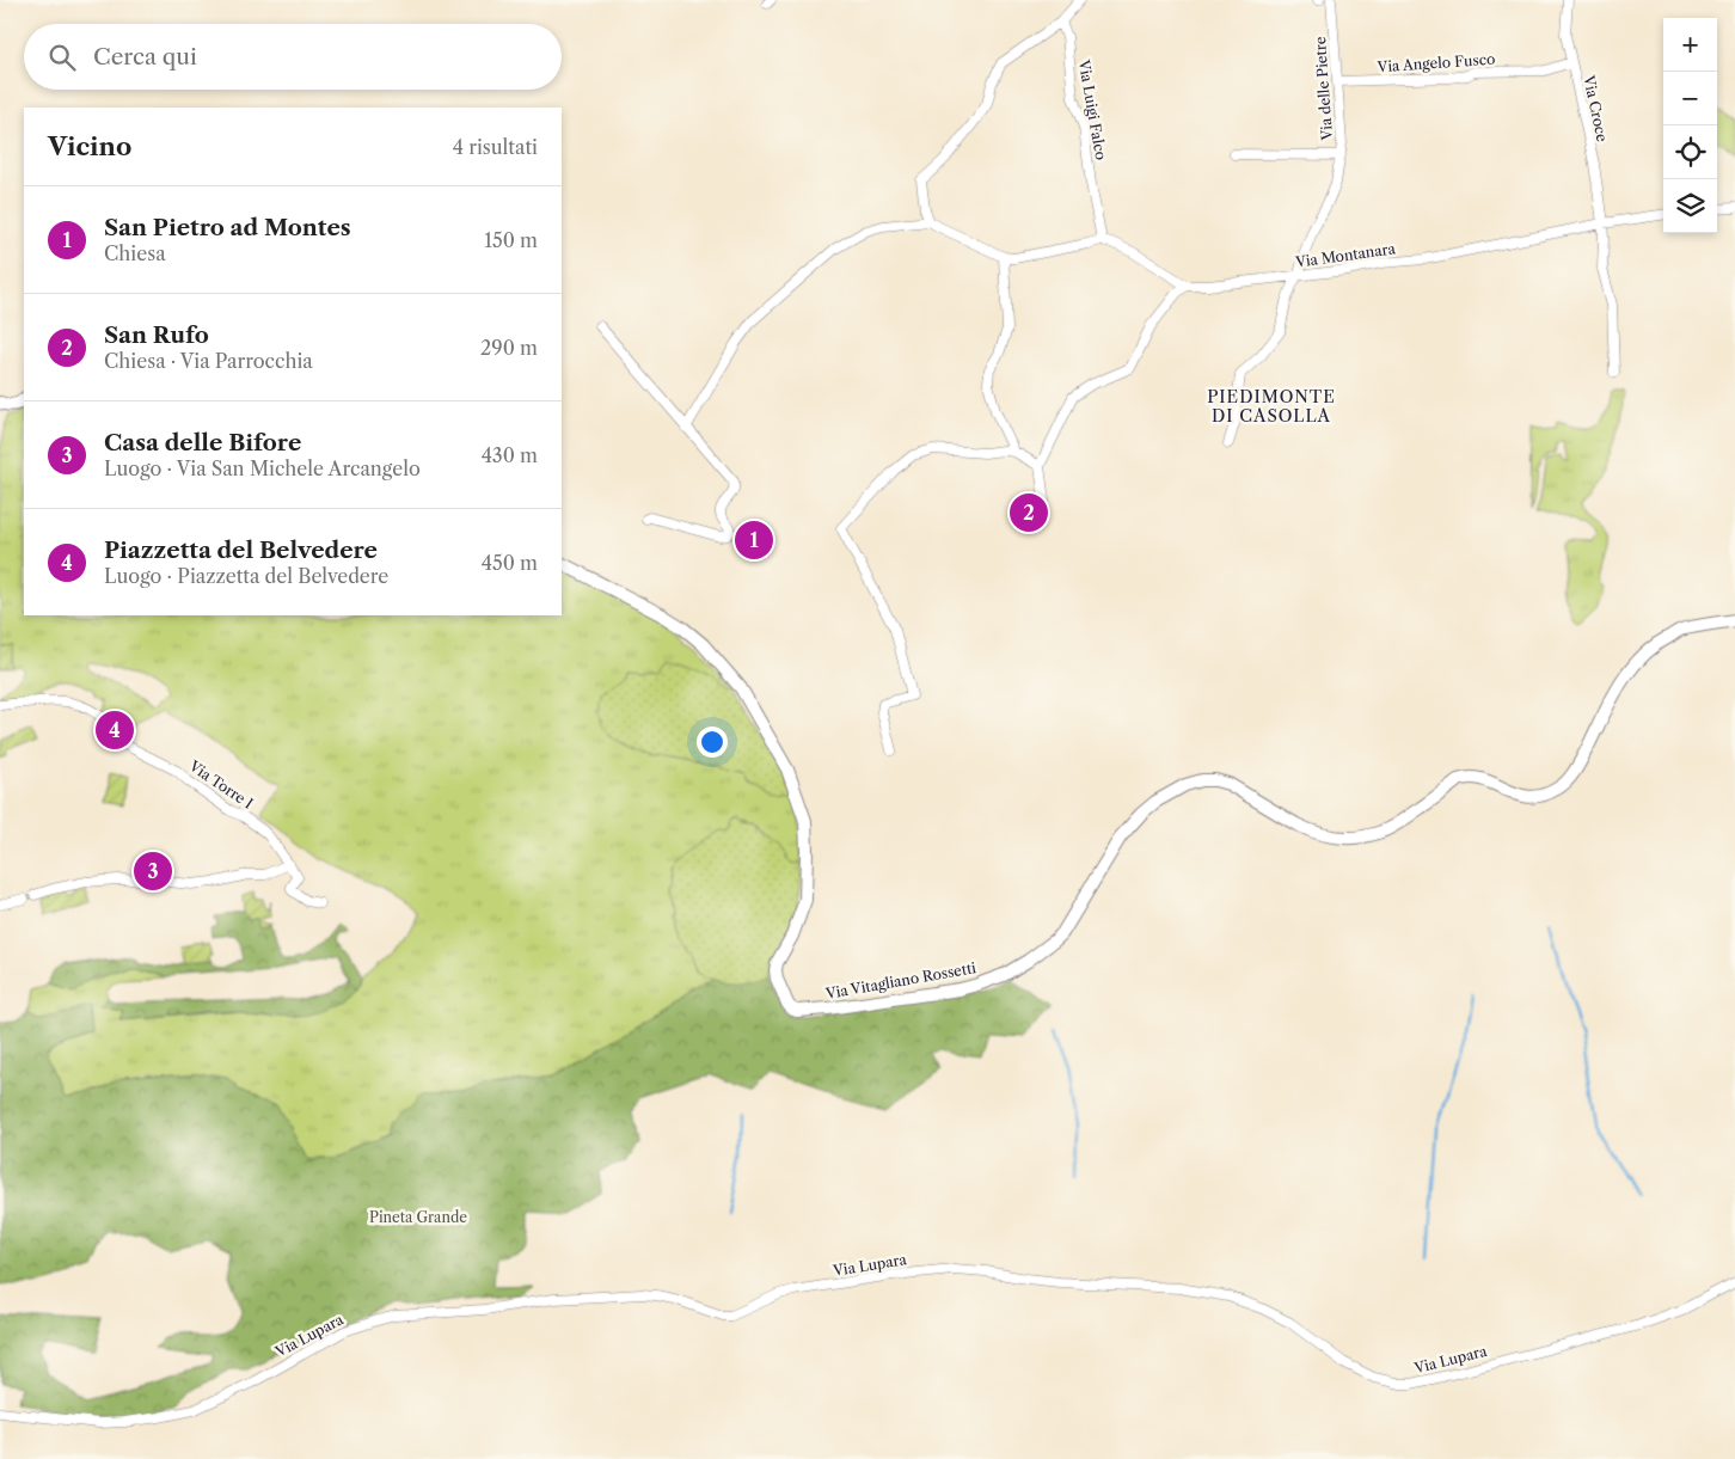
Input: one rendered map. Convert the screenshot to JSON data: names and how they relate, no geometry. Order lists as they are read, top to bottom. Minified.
{"streets":{"street":["Via Angelo Fusco","Via delle Pietre","Via Croce","Via Luigi Falco","Via Montanara","Via Torre I","Via Vitagliano Rossetti","Via Lupara"]},"crossings":[["Via Angelo Fusco","Via delle Pietre"],["Via Angelo Fusco","Via Croce"],["Via delle Pietre","Via Montanara"],["Via Croce","Via Montanara"]],"districts":["PIEDIMONTE DI CASOLLA"],"parks":["Pineta Grande"],"page":{"map_buttons":["+","−"],"search":"Cerca qui","heading":["Vicino","4 risultati"],"list":[{"mark":"1","name":"San Pietro ad Montes","note":"Chiesa","value":"150 m"},{"mark":"2","name":"San Rufo","note":"Chiesa · Via Parrocchia","value":"290 m"},{"mark":"3","name":"Casa delle Bifore","note":"Luogo · Via San Michele Arcangelo","value":"430 m"},{"mark":"4","name":"Piazzetta del Belvedere","note":"Luogo · Piazzetta del Belvedere","value":"450 m"}],"pins":["2","1","4","3"]}}
